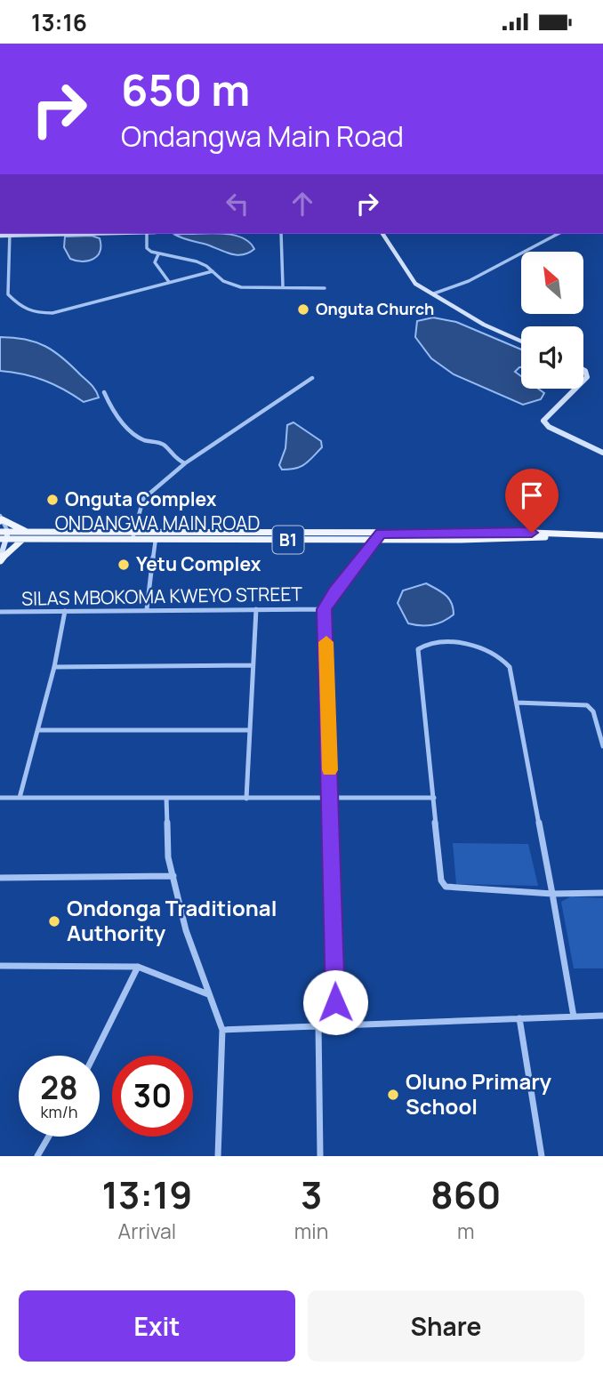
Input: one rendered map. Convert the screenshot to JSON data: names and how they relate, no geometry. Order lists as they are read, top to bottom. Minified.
{"streets":{"main road":["ONDANGWA MAIN ROAD","B1"],"street":["SILAS MBOKOMA KWEYO STREET"]},"places":["Onguta Church","Onguta Complex","Yetu Complex","Ondonga Traditional Authority","Oluno Primary School"],"north":"top left","page":{"status":"13:16","turn":["650 m","Ondangwa Main Road"],"speed":"28 km/h","limit":"30","eta":["13:19","Arrival","3","min","860","m"],"buttons":["Exit","Share"]}}
